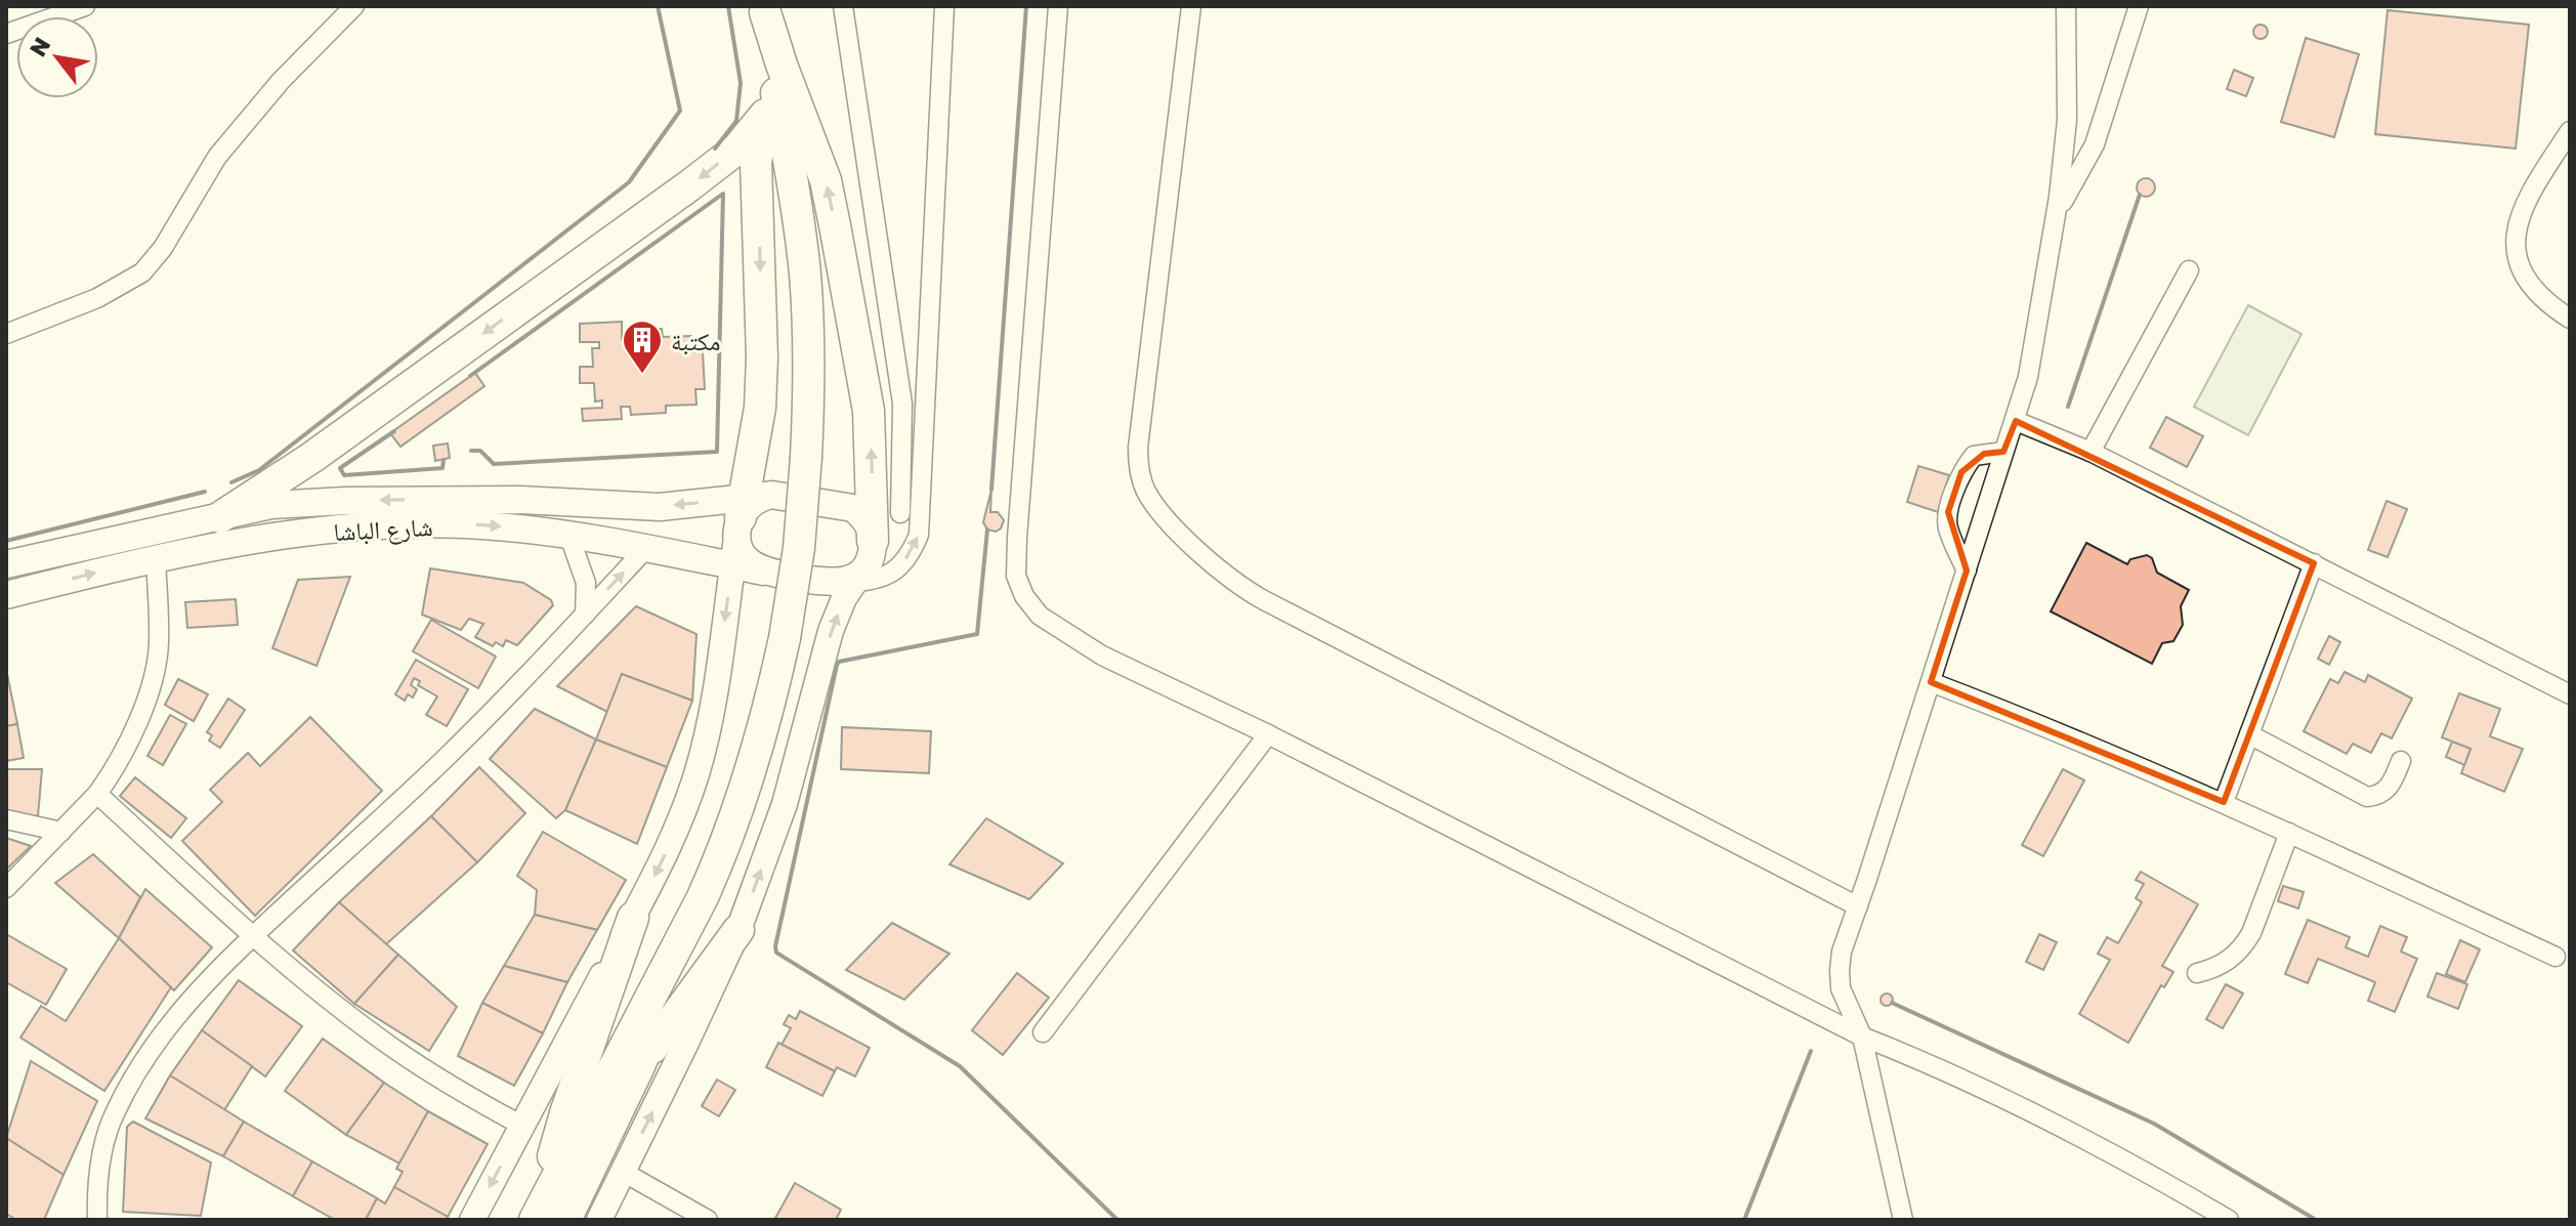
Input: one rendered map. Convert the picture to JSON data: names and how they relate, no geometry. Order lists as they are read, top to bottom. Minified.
{"streets":{"main road":["شارع الباشا"]},"places":{"building":["مكتبة"]},"north":"top left"}
